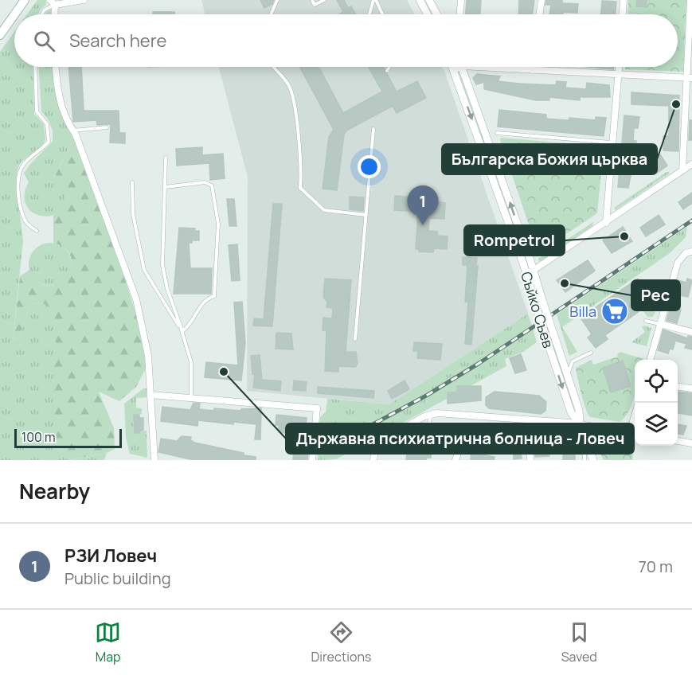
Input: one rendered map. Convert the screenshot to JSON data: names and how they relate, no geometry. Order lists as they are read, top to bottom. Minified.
{"streets":{"street":["Съйко Съев"]},"places":{"other":["Българска Божия църква","Rompetrol","Рес","Държавна психиатрична болница - Ловеч"],"supermarket":["Billa"]},"scale_bar":"100 m","page":{"search":"Search here","pins":"1","scale":"100 m","heading":"Nearby","list":[{"mark":"1","name":"РЗИ Ловеч","note":"Public building","value":"70 m"}],"nav":["Map","Directions","Saved"]}}
